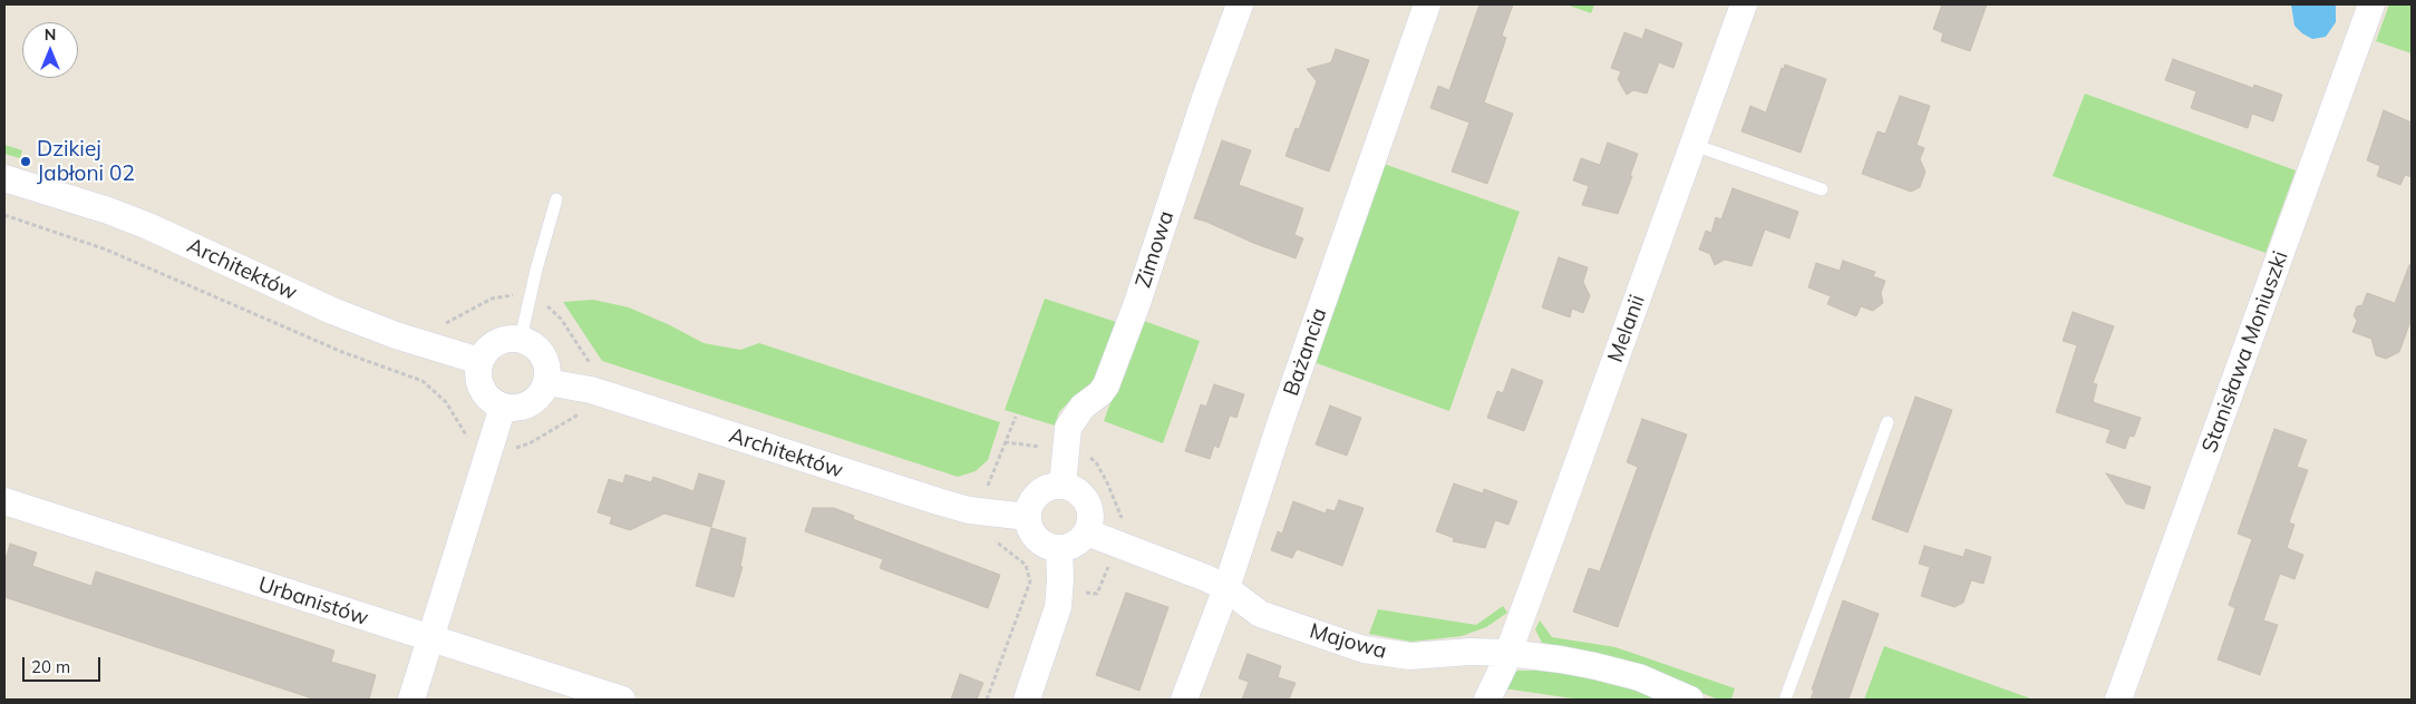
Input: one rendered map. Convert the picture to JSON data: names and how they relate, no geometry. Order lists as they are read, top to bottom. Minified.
{"streets":{"street":["Zimowa","Architektów","Melanii","Bażancia","Stanisława Moniuszki","Urbanistów","Majowa"]},"crossings":[["Zimowa","Architektów"],["Zimowa","Majowa"],["Architektów","Majowa"],["Melanii","Majowa"],["Bażancia","Majowa"]],"places":["Dzikiej Jabłoni 02"],"scale_bar":"20 m","north":"top"}
